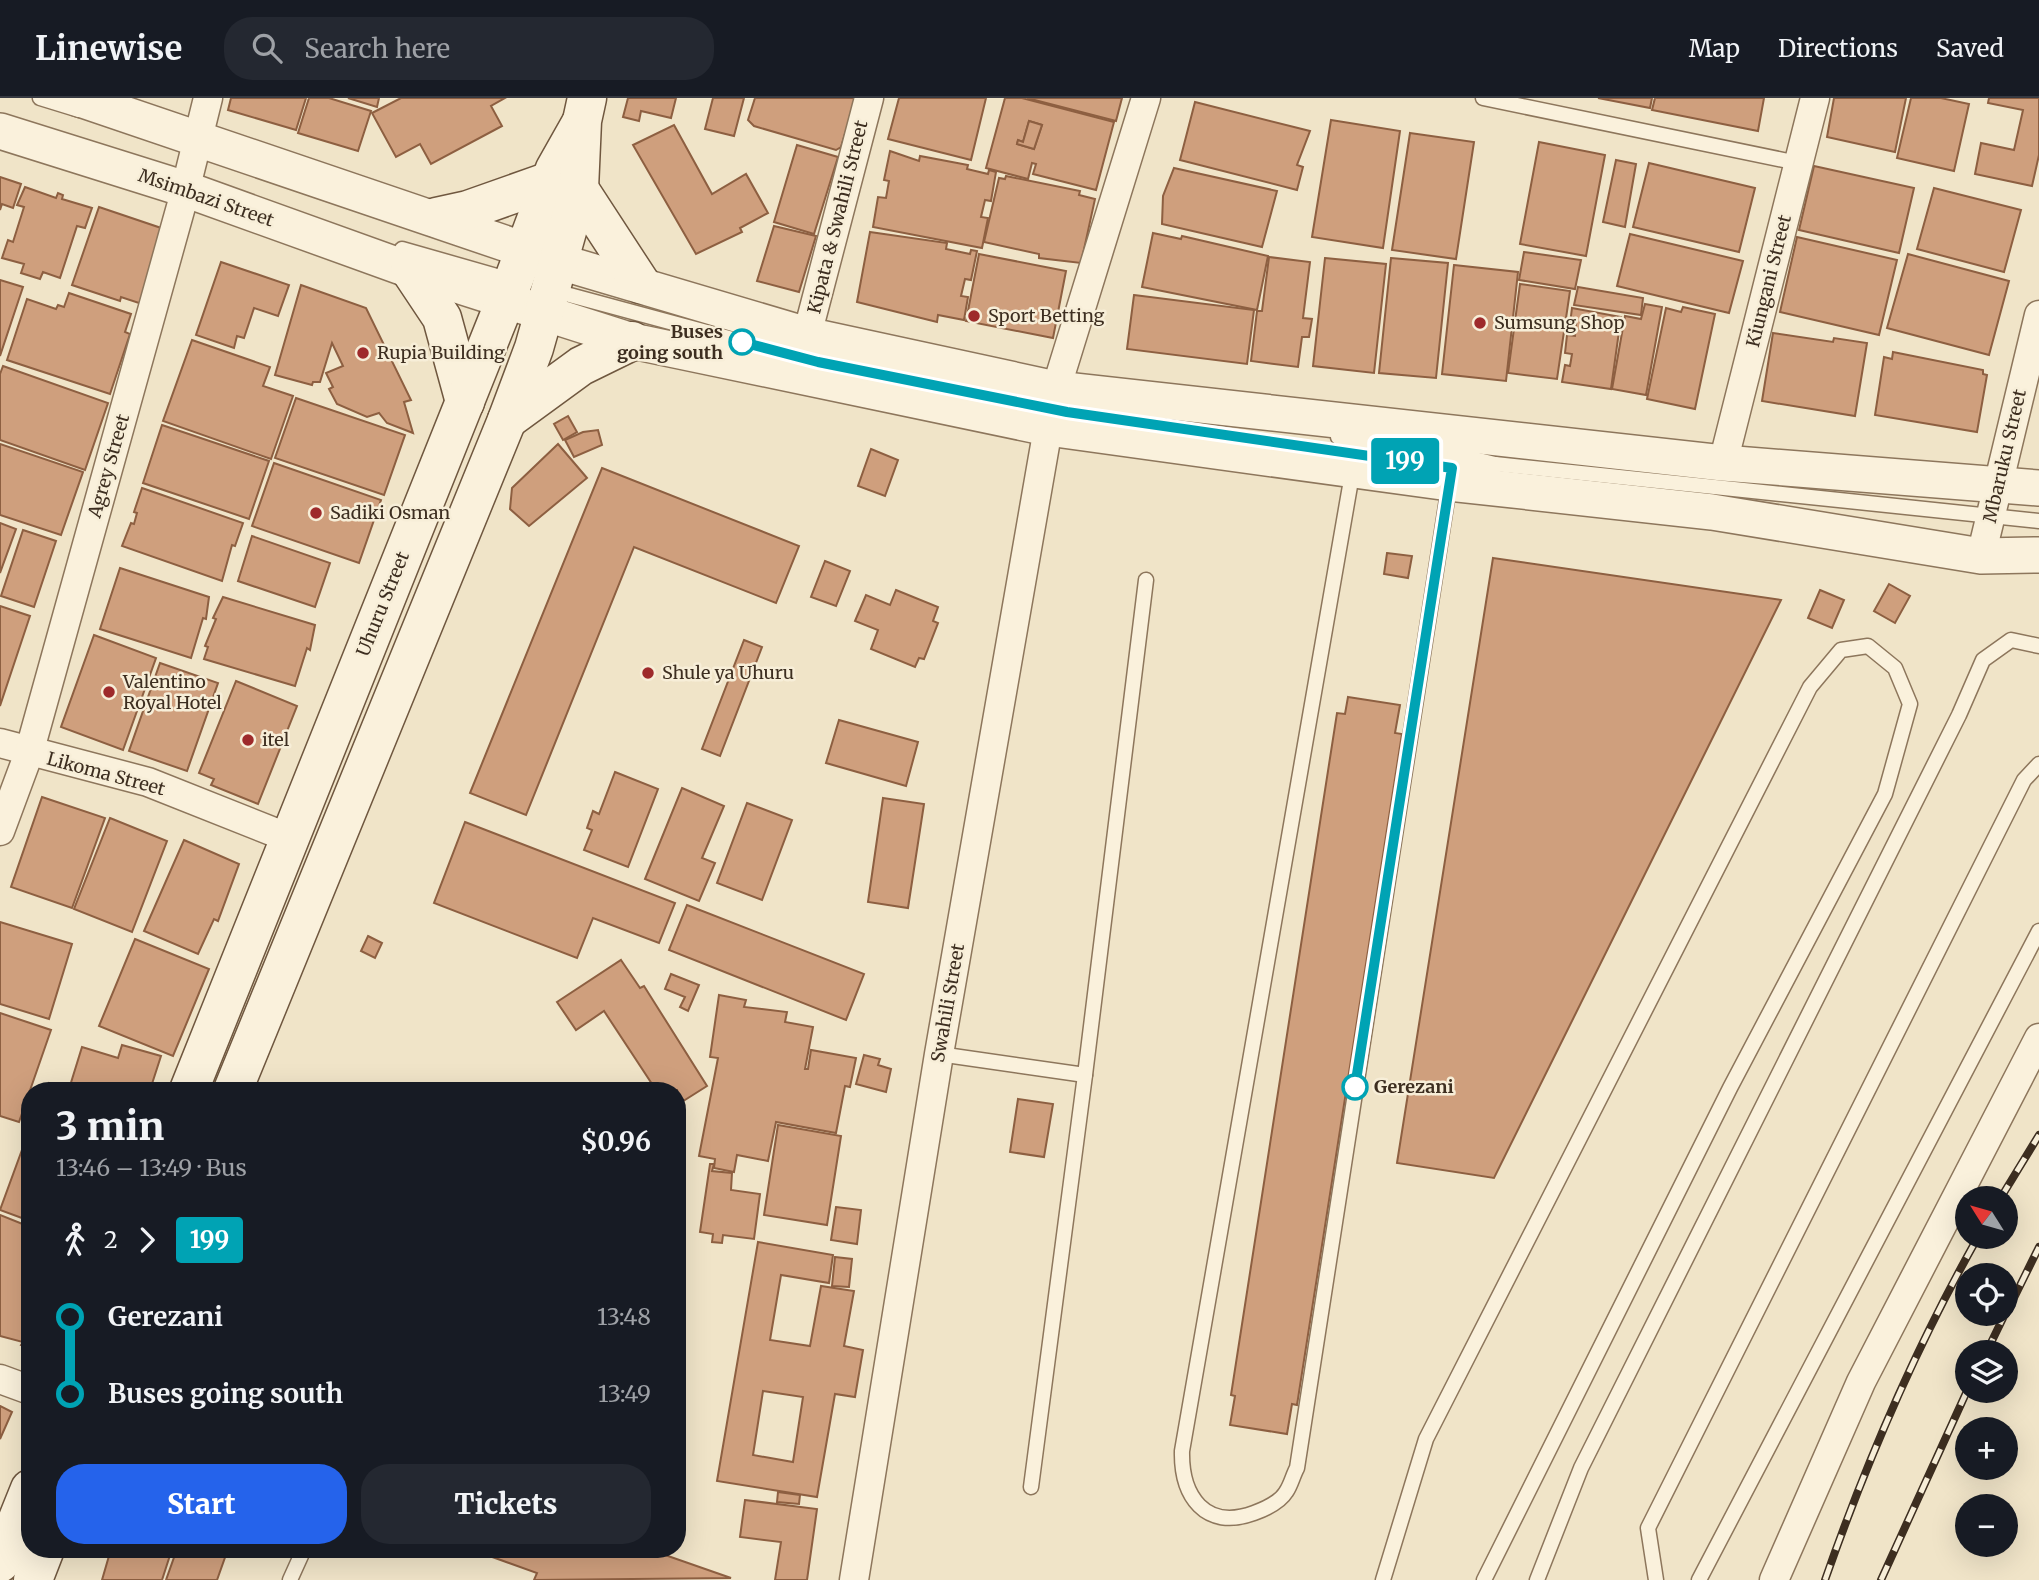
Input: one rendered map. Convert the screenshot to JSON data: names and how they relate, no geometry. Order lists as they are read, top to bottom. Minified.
{"streets":{"main road":["Uhuru Street"],"street":["Msimbazi Street","Kipata & Swahili Street","Kiungani Street","Mbaruku Street","Agrey Street","Likoma Street","Swahili Street"]},"crossings":[["Msimbazi Street","Agrey Street"],["Msimbazi Street","Uhuru Street"],["Agrey Street","Likoma Street"],["Uhuru Street","Likoma Street"]],"places":["Sport Betting","Sumsung Shop","Buses going south","Rupia Building","Sadiki Osman","Shule ya Uhuru","Valentino Royal Hotel","itel","Gerezani"],"lines":["bus line 199"],"north":"top left","page":{"header":"Linewise","search":"Search here","nav":["Map","Directions","Saved"],"on_map":"199","heading":["3 min","13:46 – 13:49 · Bus","$0.96"],"map_buttons":["+","−"],"legs":["2","199"],"list":[{"name":"Gerezani","value":"13:48"},{"name":"Buses going south","value":"13:49"}],"buttons":["Start","Tickets"]}}
